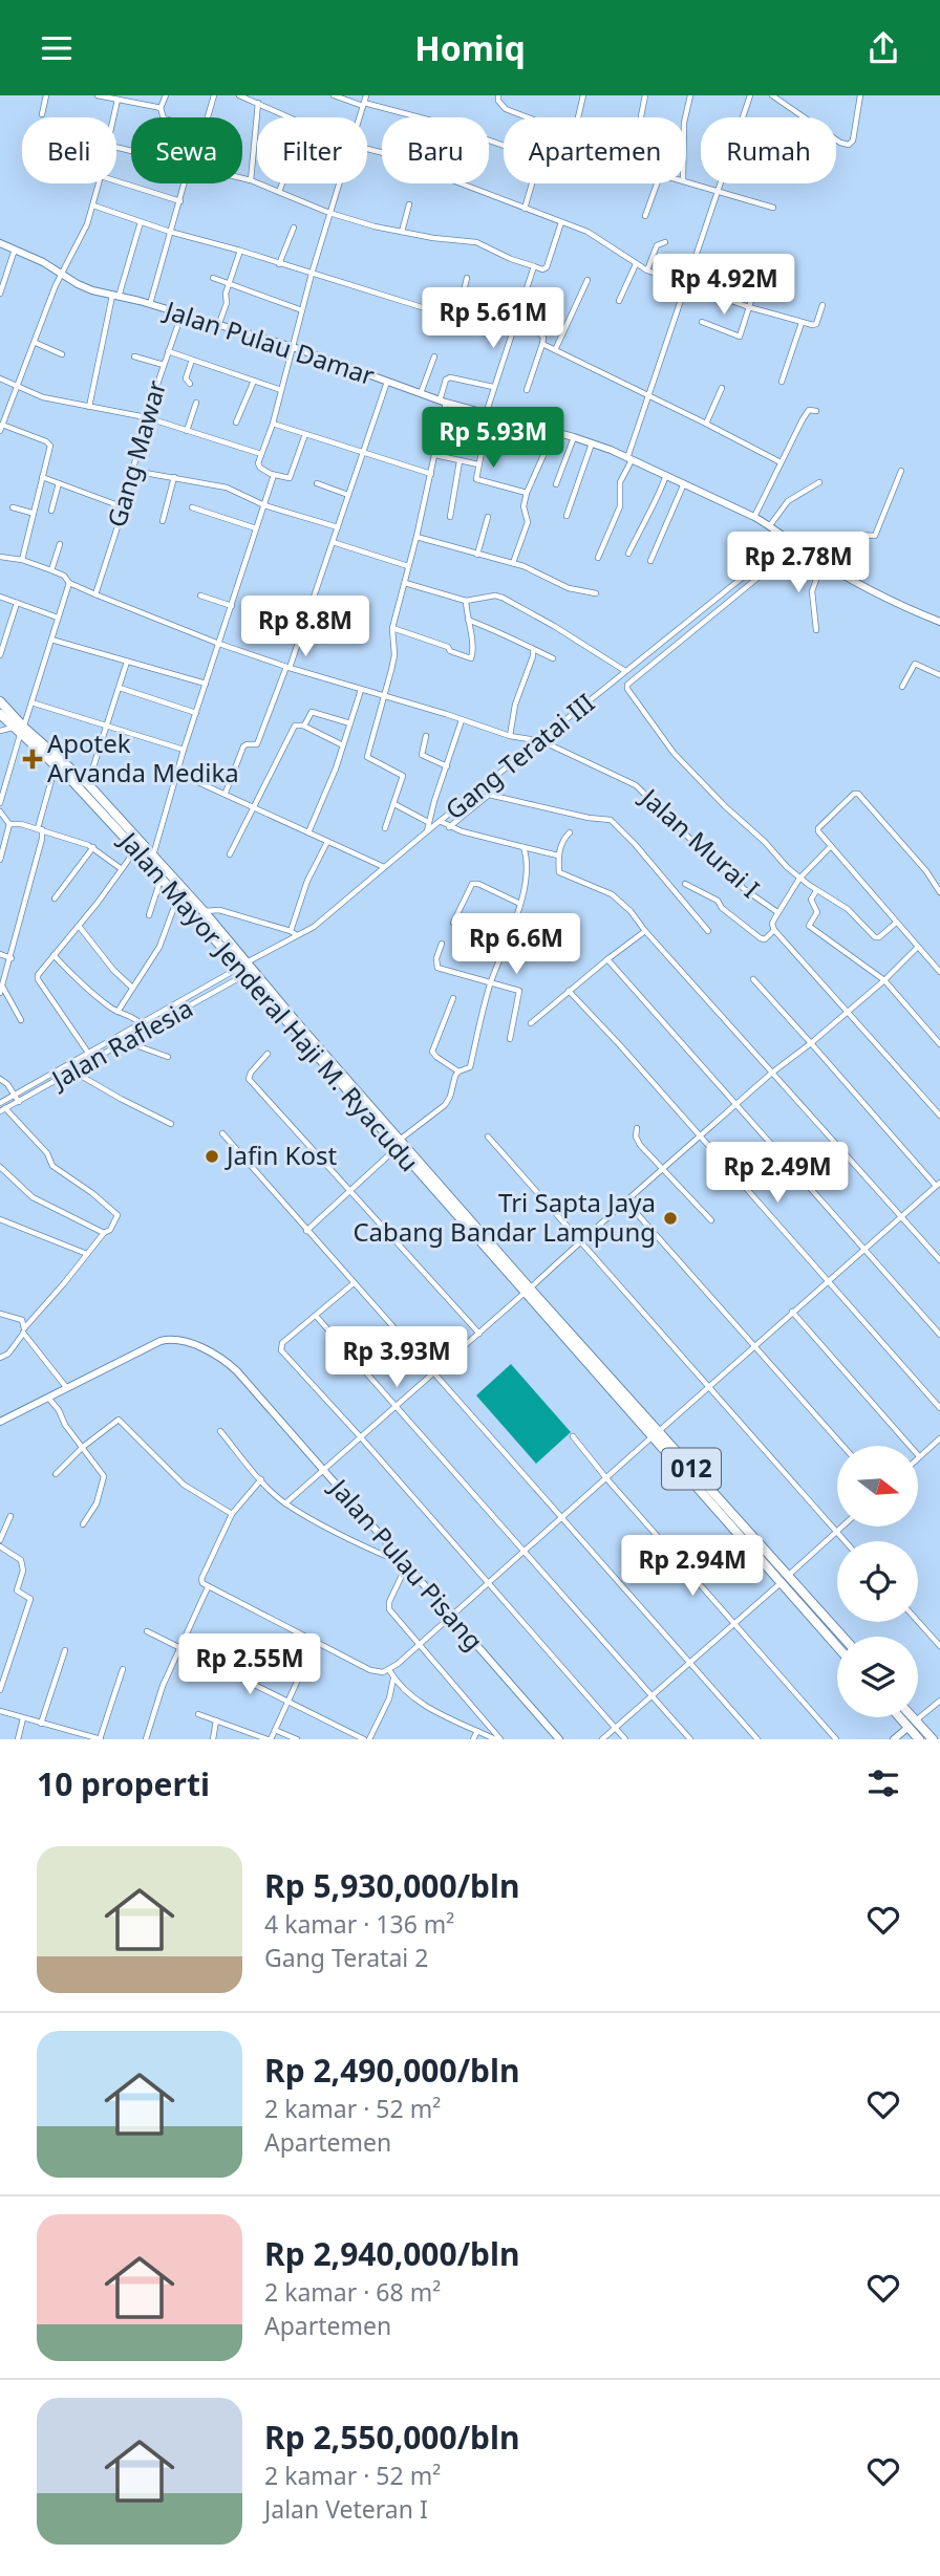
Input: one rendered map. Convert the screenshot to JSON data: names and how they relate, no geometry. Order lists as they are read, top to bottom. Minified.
{"streets":{"main road":["Jalan Mayor Jenderal Haji M. Ryacudu","012"],"street":["Jalan Pulau Damar","Gang Mawar","Gang Teratai III","Jalan Murai I","Jalan Raflesia","Jalan Pulau Pisang"]},"crossings":[["Jalan Pulau Damar","Gang Mawar"],["Jalan Pulau Damar","Gang Teratai III"],["Gang Mawar","Jalan Murai I"],["Gang Teratai III","Jalan Murai I"],["Gang Teratai III","Jalan Mayor Jenderal Haji M. Ryacudu"],["Gang Teratai III","Jalan Raflesia"],["Jalan Mayor Jenderal Haji M. Ryacudu","Jalan Raflesia"]],"places":{"health":["Apotek Arvanda Medika"],"other":["Jafin Kost","Tri Sapta Jaya Cabang Bandar Lampung"]},"north":"right","page":{"header":"Homiq","chip":["Beli","Sewa","Filter","Baru","Apartemen","Rumah"],"price":["Rp 4.92M","Rp 5.61M","Rp 5.93M","Rp 2.78M","Rp 8.8M","Rp 6.6M","Rp 2.49M","Rp 3.93M","Rp 2.94M","Rp 2.55M"],"heading":"10 properti","list":[{"name":"Rp 5,930,000/bln","note":"4 kamar · 136 m² · Gang Teratai 2"},{"name":"Rp 2,490,000/bln","note":"2 kamar · 52 m² · Apartemen"},{"name":"Rp 2,940,000/bln","note":"2 kamar · 68 m² · Apartemen"},{"name":"Rp 2,550,000/bln","note":"2 kamar · 52 m² · Jalan Veteran I"}]}}
